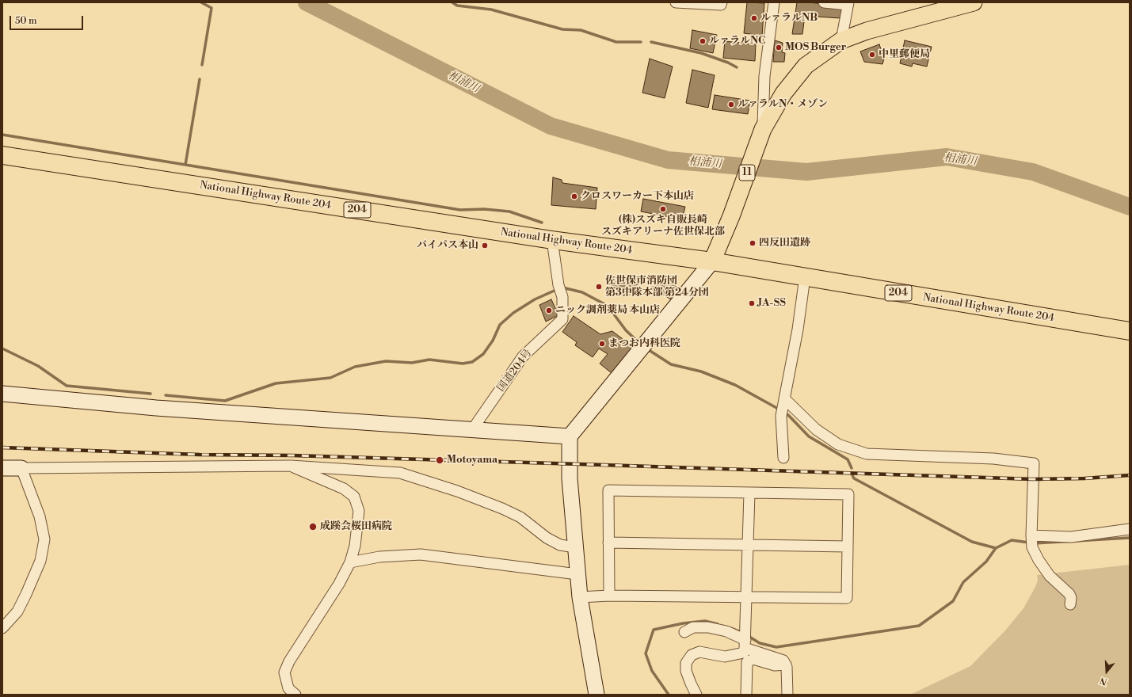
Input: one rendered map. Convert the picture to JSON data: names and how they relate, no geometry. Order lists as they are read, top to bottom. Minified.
{"streets":{"highway":["National Highway Route 204","204"],"main road":["11"],"street":["国道204号"]},"crossings":[["11","National Highway Route 204"],["National Highway Route 204","国道204号"]],"water":["相浦川"],"places":["ルァラルNB","ルァラルNC","MOS Burger","中里郵便局","ルァラルN・メゾン","クロスワーカー下本山店","(株)スズキ自販長崎 スズキアリーナ佐世保北部","四反田遺跡","バイパス本山","佐世保市消防団 第3中隊本部 第24分団","JA-SS","ニック調剤薬局 本山店","まつお内科医院","Motoyama","成蹊会桜田病院"],"scale_bar":"50 m","north":"bottom"}
